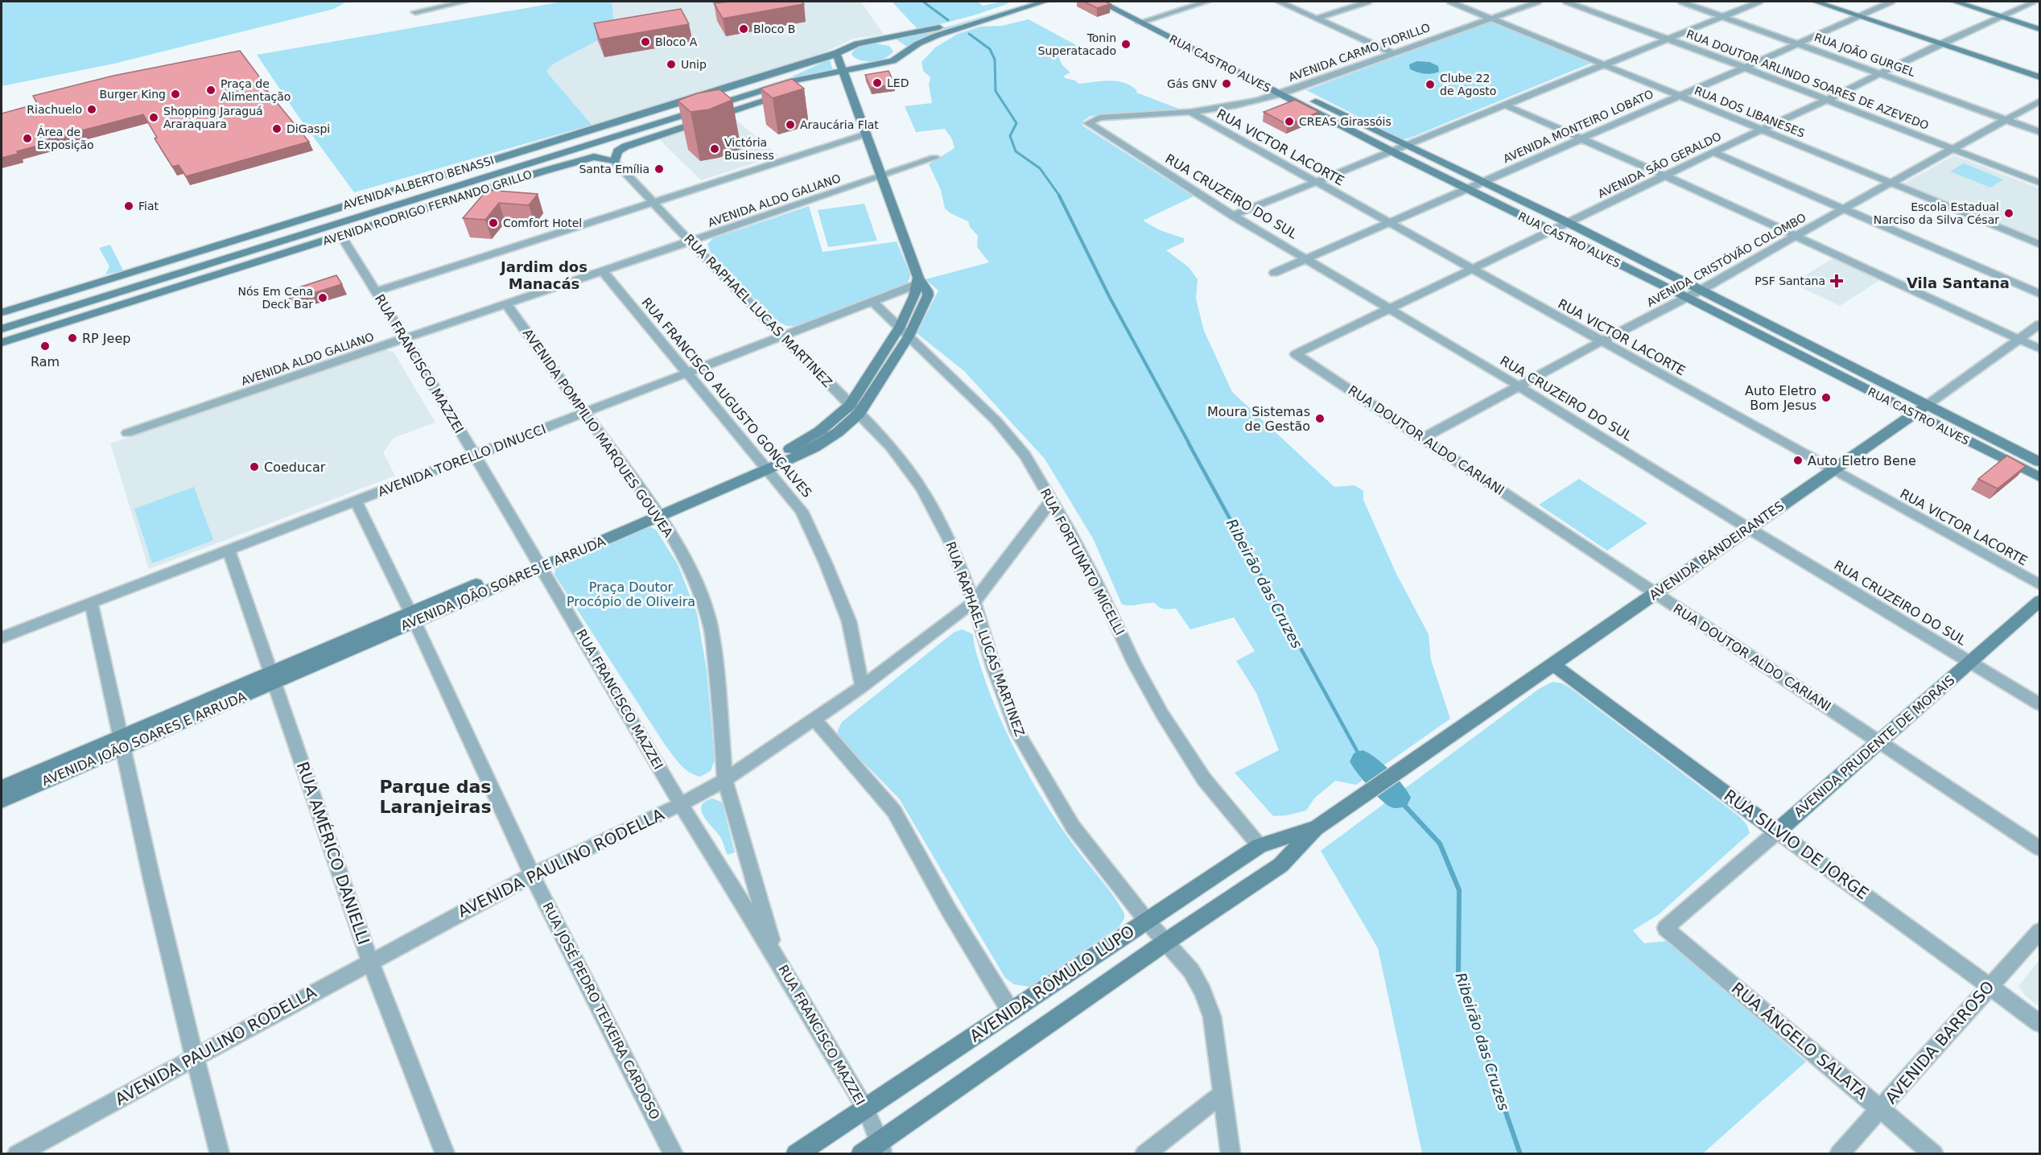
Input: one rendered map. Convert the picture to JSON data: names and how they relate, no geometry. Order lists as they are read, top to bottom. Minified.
{"streets":{"street":["AVENIDA CARMO FIORILLO","RUA JOÃO GURGEL","RUA CASTRO ALVES","RUA DOUTOR ARLINDO SOARES DE AZEVEDO","RUA DOS LIBANESES","AVENIDA MONTEIRO LOBATO","RUA VICTOR LACORTE","AVENIDA SÃO GERALDO","AVENIDA ALBERTO BENASSI","RUA CRUZEIRO DO SUL","AVENIDA ALDO GALIANO","AVENIDA RODRIGO FERNANDO GRILLO","AVENIDA CRISTÓVÃO COLOMBO","RUA RAPHAEL LUCAS MARTINEZ","RUA FRANCISCO MAZZEI","RUA FRANCISCO AUGUSTO GONÇALVES","AVENIDA POMPILIO MARQUES GOUVEA","RUA DOUTOR ALDO CARIANI","AVENIDA TORELLO DINUCCI","AVENIDA BANDEIRANTES","RUA FORTUNATO MICELLI","AVENIDA JOÃO SOARES E ARRUDA","AVENIDA PRUDENTE DE MORAIS","RUA SILVIO DE JORGE","RUA AMÉRICO DANIELLI","AVENIDA PAULINO RODELLA","AVENIDA RÔMULO LUPO","RUA JOSÉ PEDRO TEIXEIRA CARDOSO","RUA ÂNGELO SALATA","AVENIDA BARROSO"]},"crossings":[["AVENIDA CARMO FIORILLO","RUA CASTRO ALVES"],["AVENIDA CARMO FIORILLO","RUA DOS LIBANESES"],["AVENIDA CARMO FIORILLO","RUA VICTOR LACORTE"],["AVENIDA CARMO FIORILLO","RUA CRUZEIRO DO SUL"],["RUA JOÃO GURGEL","AVENIDA MONTEIRO LOBATO"],["RUA JOÃO GURGEL","AVENIDA SÃO GERALDO"],["RUA JOÃO GURGEL","AVENIDA CRISTÓVÃO COLOMBO"],["RUA CASTRO ALVES","AVENIDA MONTEIRO LOBATO"],["RUA CASTRO ALVES","AVENIDA SÃO GERALDO"],["RUA CASTRO ALVES","AVENIDA CRISTÓVÃO COLOMBO"],["RUA CASTRO ALVES","AVENIDA BANDEIRANTES"],["RUA DOUTOR ARLINDO SOARES DE AZEVEDO","AVENIDA MONTEIRO LOBATO"],["RUA DOUTOR ARLINDO SOARES DE AZEVEDO","AVENIDA SÃO GERALDO"],["RUA DOUTOR ARLINDO SOARES DE AZEVEDO","AVENIDA CRISTÓVÃO COLOMBO"],["RUA DOS LIBANESES","AVENIDA MONTEIRO LOBATO"],["RUA DOS LIBANESES","AVENIDA SÃO GERALDO"],["RUA DOS LIBANESES","AVENIDA CRISTÓVÃO COLOMBO"],["AVENIDA MONTEIRO LOBATO","RUA VICTOR LACORTE"],["AVENIDA MONTEIRO LOBATO","RUA CRUZEIRO DO SUL"],["RUA VICTOR LACORTE","AVENIDA SÃO GERALDO"],["RUA VICTOR LACORTE","AVENIDA CRISTÓVÃO COLOMBO"],["RUA VICTOR LACORTE","AVENIDA BANDEIRANTES"],["AVENIDA SÃO GERALDO","RUA CRUZEIRO DO SUL"],["AVENIDA SÃO GERALDO","RUA DOUTOR ALDO CARIANI"],["RUA CRUZEIRO DO SUL","AVENIDA CRISTÓVÃO COLOMBO"],["RUA CRUZEIRO DO SUL","AVENIDA BANDEIRANTES"],["RUA CRUZEIRO DO SUL","AVENIDA PRUDENTE DE MORAIS"],["AVENIDA ALDO GALIANO","RUA RAPHAEL LUCAS MARTINEZ"],["AVENIDA ALDO GALIANO","RUA FRANCISCO MAZZEI"],["AVENIDA ALDO GALIANO","RUA FRANCISCO AUGUSTO GONÇALVES"],["AVENIDA ALDO GALIANO","AVENIDA POMPILIO MARQUES GOUVEA"],["AVENIDA RODRIGO FERNANDO GRILLO","RUA RAPHAEL LUCAS MARTINEZ"],["AVENIDA RODRIGO FERNANDO GRILLO","RUA FRANCISCO MAZZEI"],["AVENIDA CRISTÓVÃO COLOMBO","RUA DOUTOR ALDO CARIANI"],["RUA RAPHAEL LUCAS MARTINEZ","AVENIDA TORELLO DINUCCI"],["RUA RAPHAEL LUCAS MARTINEZ","AVENIDA JOÃO SOARES E ARRUDA"],["RUA RAPHAEL LUCAS MARTINEZ","AVENIDA PAULINO RODELLA"],["RUA RAPHAEL LUCAS MARTINEZ","AVENIDA RÔMULO LUPO"],["RUA FRANCISCO MAZZEI","AVENIDA POMPILIO MARQUES GOUVEA"],["RUA FRANCISCO MAZZEI","AVENIDA TORELLO DINUCCI"],["RUA FRANCISCO MAZZEI","AVENIDA JOÃO SOARES E ARRUDA"],["RUA FRANCISCO MAZZEI","AVENIDA PAULINO RODELLA"],["RUA FRANCISCO MAZZEI","AVENIDA RÔMULO LUPO"],["RUA FRANCISCO AUGUSTO GONÇALVES","AVENIDA TORELLO DINUCCI"],["RUA FRANCISCO AUGUSTO GONÇALVES","AVENIDA JOÃO SOARES E ARRUDA"],["RUA FRANCISCO AUGUSTO GONÇALVES","AVENIDA PAULINO RODELLA"],["AVENIDA POMPILIO MARQUES GOUVEA","AVENIDA TORELLO DINUCCI"],["AVENIDA POMPILIO MARQUES GOUVEA","AVENIDA JOÃO SOARES E ARRUDA"],["AVENIDA POMPILIO MARQUES GOUVEA","AVENIDA PAULINO RODELLA"],["RUA DOUTOR ALDO CARIANI","AVENIDA BANDEIRANTES"],["RUA DOUTOR ALDO CARIANI","AVENIDA PRUDENTE DE MORAIS"],["AVENIDA TORELLO DINUCCI","RUA FORTUNATO MICELLI"],["AVENIDA TORELLO DINUCCI","AVENIDA JOÃO SOARES E ARRUDA"],["AVENIDA TORELLO DINUCCI","RUA AMÉRICO DANIELLI"],["AVENIDA TORELLO DINUCCI","RUA JOSÉ PEDRO TEIXEIRA CARDOSO"],["AVENIDA BANDEIRANTES","RUA SILVIO DE JORGE"],["AVENIDA BANDEIRANTES","AVENIDA RÔMULO LUPO"],["RUA FORTUNATO MICELLI","AVENIDA JOÃO SOARES E ARRUDA"],["RUA FORTUNATO MICELLI","AVENIDA PAULINO RODELLA"],["RUA FORTUNATO MICELLI","AVENIDA RÔMULO LUPO"],["AVENIDA JOÃO SOARES E ARRUDA","RUA AMÉRICO DANIELLI"],["AVENIDA JOÃO SOARES E ARRUDA","RUA JOSÉ PEDRO TEIXEIRA CARDOSO"],["AVENIDA PRUDENTE DE MORAIS","RUA SILVIO DE JORGE"],["AVENIDA PRUDENTE DE MORAIS","RUA ÂNGELO SALATA"],["RUA SILVIO DE JORGE","AVENIDA BARROSO"],["RUA AMÉRICO DANIELLI","AVENIDA PAULINO RODELLA"],["AVENIDA PAULINO RODELLA","RUA JOSÉ PEDRO TEIXEIRA CARDOSO"],["RUA ÂNGELO SALATA","AVENIDA BARROSO"]],"districts":["Jardim dos Manacás","Vila Santana","Parque das Laranjeiras"],"water":["Ribeirão das Cruzes"],"parks":["Praça Doutor Procópio de Oliveira"],"places":{"other":["Bloco B","Bloco A","Tonin Superatacado","Unip","LED","Gás GNV","Clube 22 de Agosto","Praça de Alimentação","Burger King","Riachuelo","Shopping Jaraguá Araraquara","CREAS Girassóis","Araucária Flat","DiGaspi","Área de Exposição","Victória Business","Santa Emília","Fiat","Escola Estadual Narciso da Silva César","Comfort Hotel","Nós Em Cena Deck Bar","RP Jeep","Ram","Auto Eletro Bom Jesus","Moura Sistemas de Gestão","Auto Eletro Bene","Coeducar"],"health":["PSF Santana"]}}
